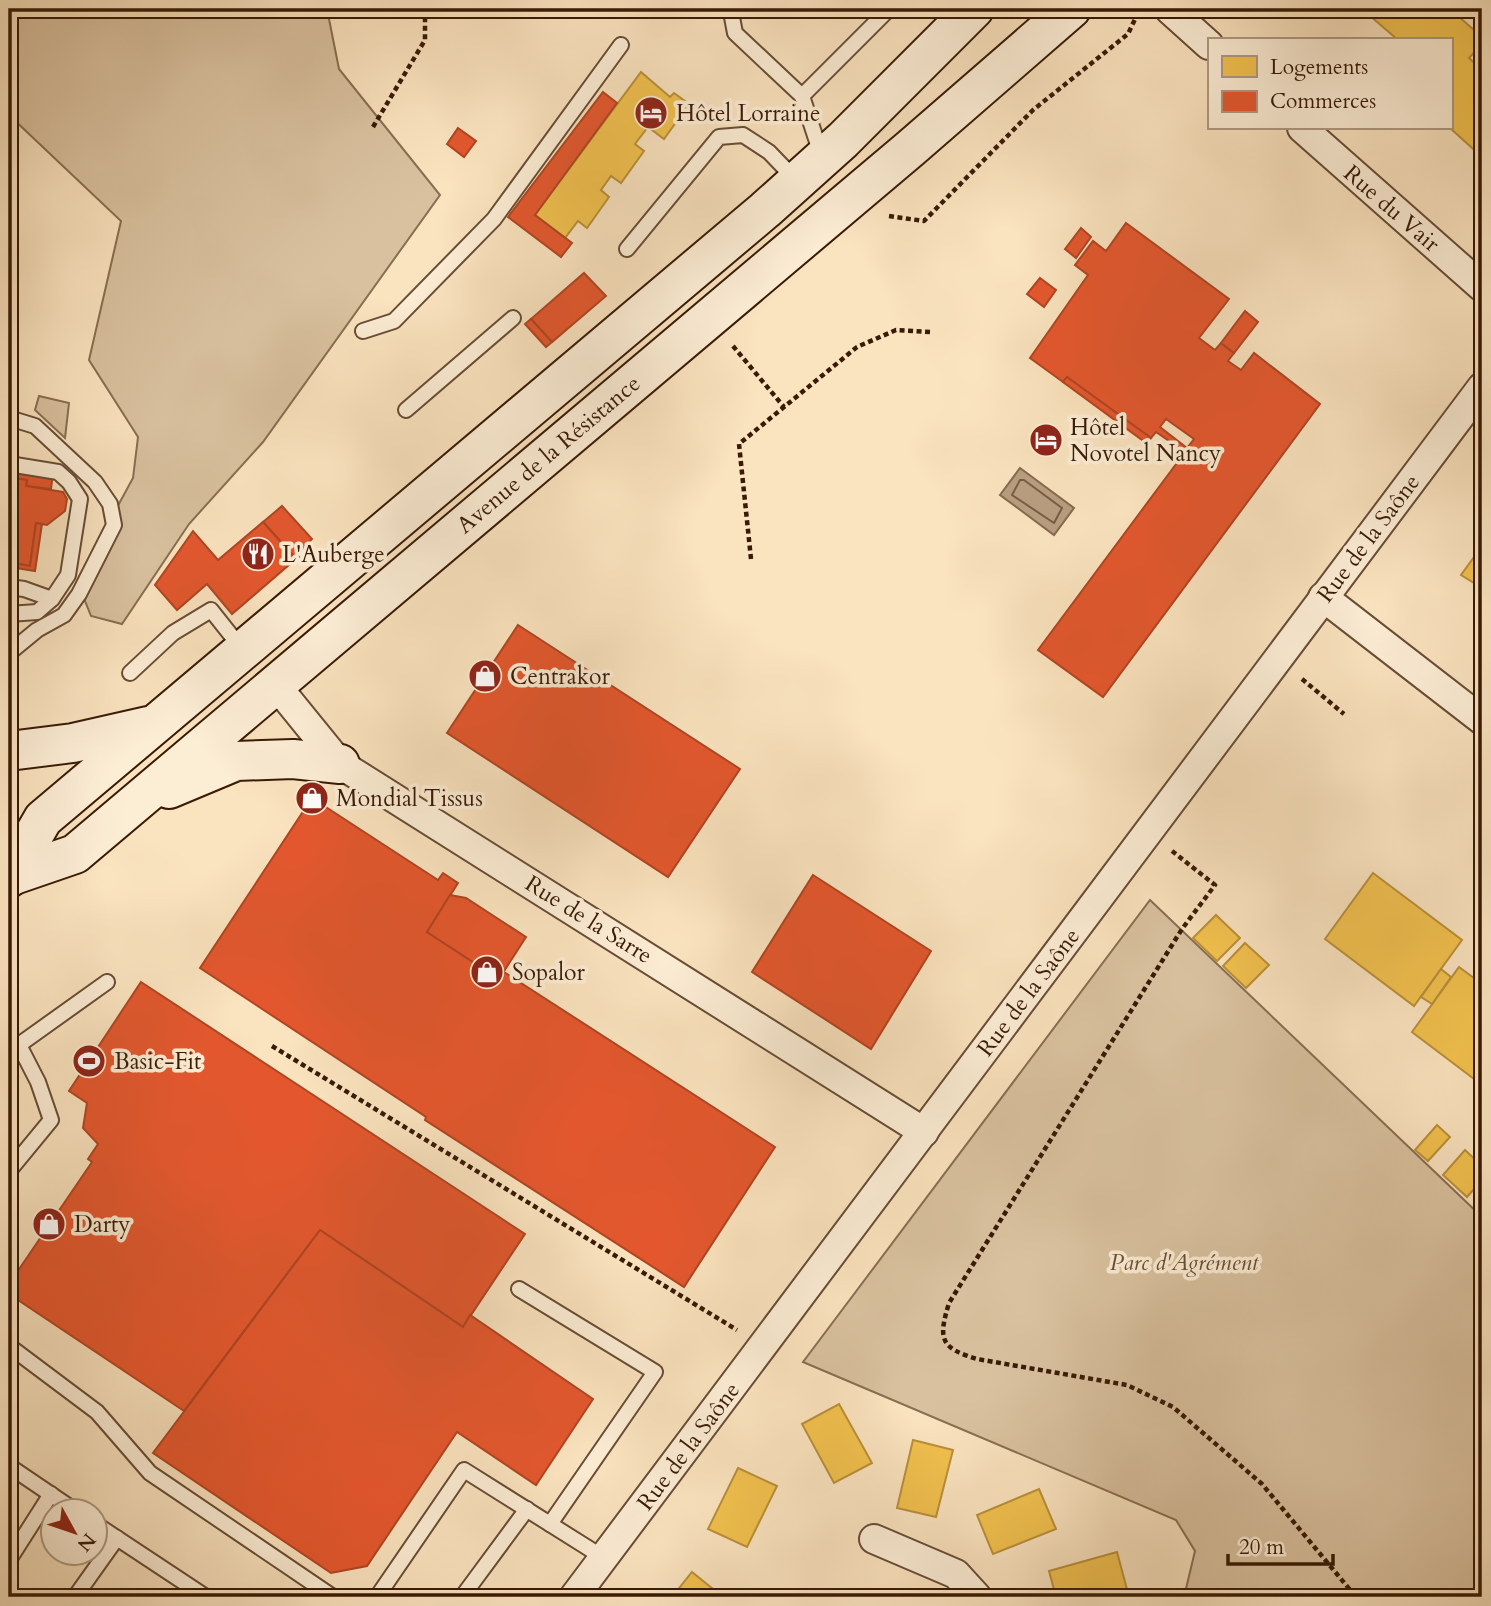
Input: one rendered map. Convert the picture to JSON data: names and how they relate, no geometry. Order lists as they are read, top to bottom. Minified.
{"streets":{"main road":["Avenue de la Résistance"],"street":["Rue du Vair","Rue de la Saône","Rue de la Sarre"]},"crossings":[["Avenue de la Résistance","Rue de la Sarre"],["Rue de la Saône","Rue de la Sarre"]],"parks":["Parc d'Agrément"],"places":{"hotel":["Hôtel Lorraine","Hôtel Novotel Nancy"],"restaurant":["L'Auberge"],"shop":["Centrakor","Mondial Tissus","Sopalor","Darty"],"sports":["Basic-Fit"]},"legend":["Logements","Commerces"],"scale_bar":"20 m","north":"bottom right"}
